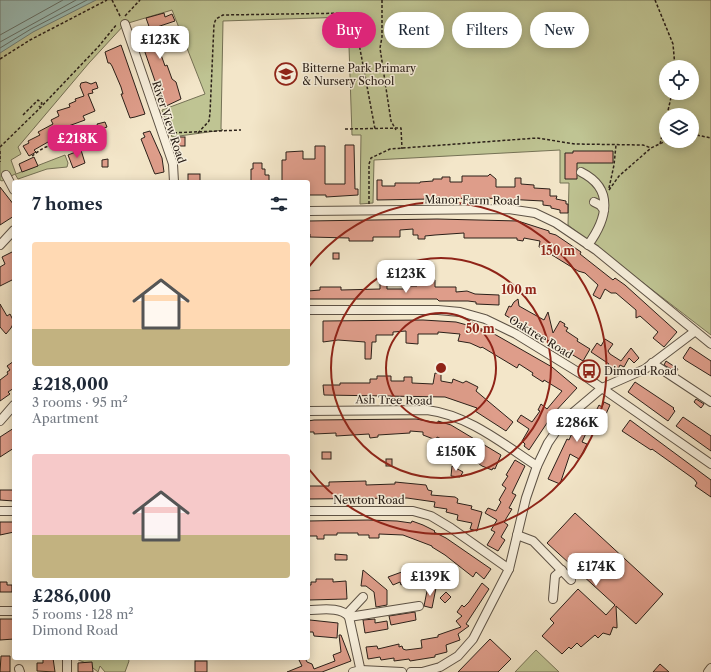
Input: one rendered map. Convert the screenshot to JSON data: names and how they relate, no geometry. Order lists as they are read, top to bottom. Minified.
{"streets":{"street":["River View Road","Manor Farm Road","Oaktree Road","Ash Tree Road","Newton Road"]},"places":{"school or university":["Bitterne Park Primary & Nursery School"],"bus stop":["Dimond Road"]},"page":{"chip":["Buy","Rent","Filters","New"],"price":["£123K","£218K","£123K","£286K","£150K","£174K","£139K"],"heading":"7 homes","list":[{"name":"£218,000","note":"3 rooms · 95 m² · Apartment"},{"name":"£286,000","note":"5 rooms · 128 m² · Dimond Road"}]},"rings":["150 m","100 m","50 m"]}
